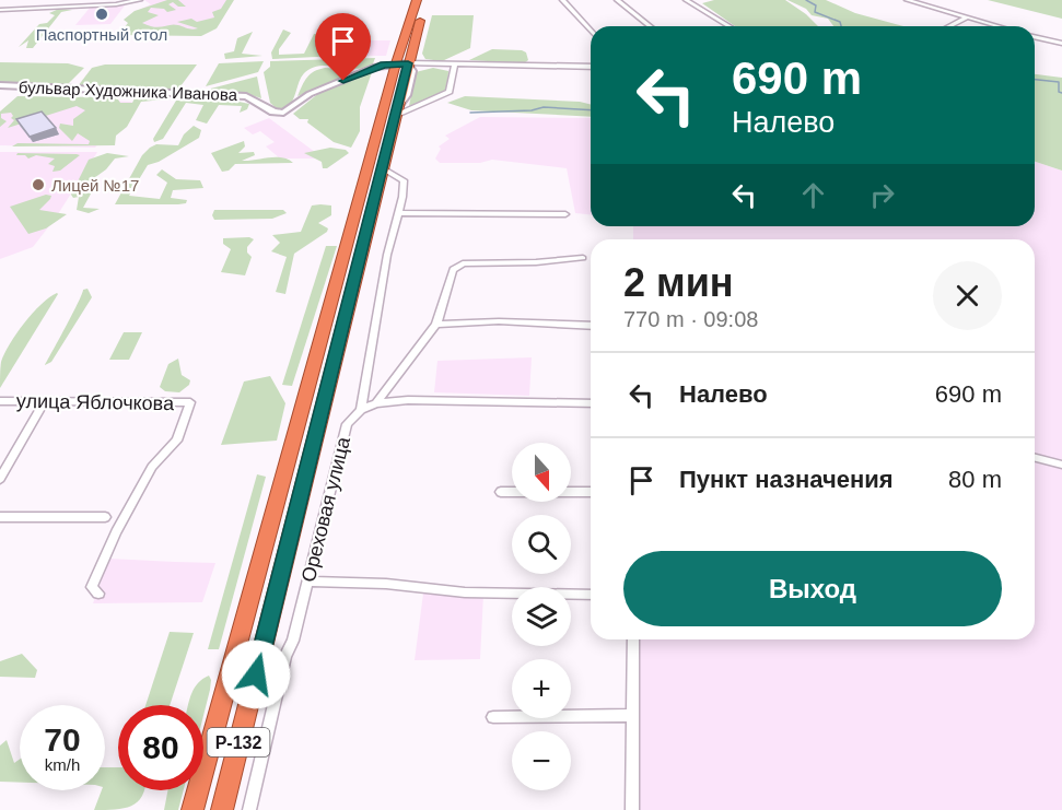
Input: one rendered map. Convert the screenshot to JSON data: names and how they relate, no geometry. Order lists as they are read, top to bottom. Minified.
{"streets":{"highway":["Р-132"],"street":["бульвар Художника Иванова","улица Яблочкова","Ореховая улица"]},"crossings":[["бульвар Художника Иванова","Р-132"]],"places":["Паспортный стол","Лицей №17"],"north":"bottom","page":{"turn":["690 m","Налево"],"heading":["2 мин","770 m · 09:08"],"list":[{"name":"Налево","value":"690 m"},{"name":"Пункт назначения","value":"80 m"}],"map_buttons":["+","−"],"buttons":"Выход","speed":"70 km/h","limit":"80"}}
